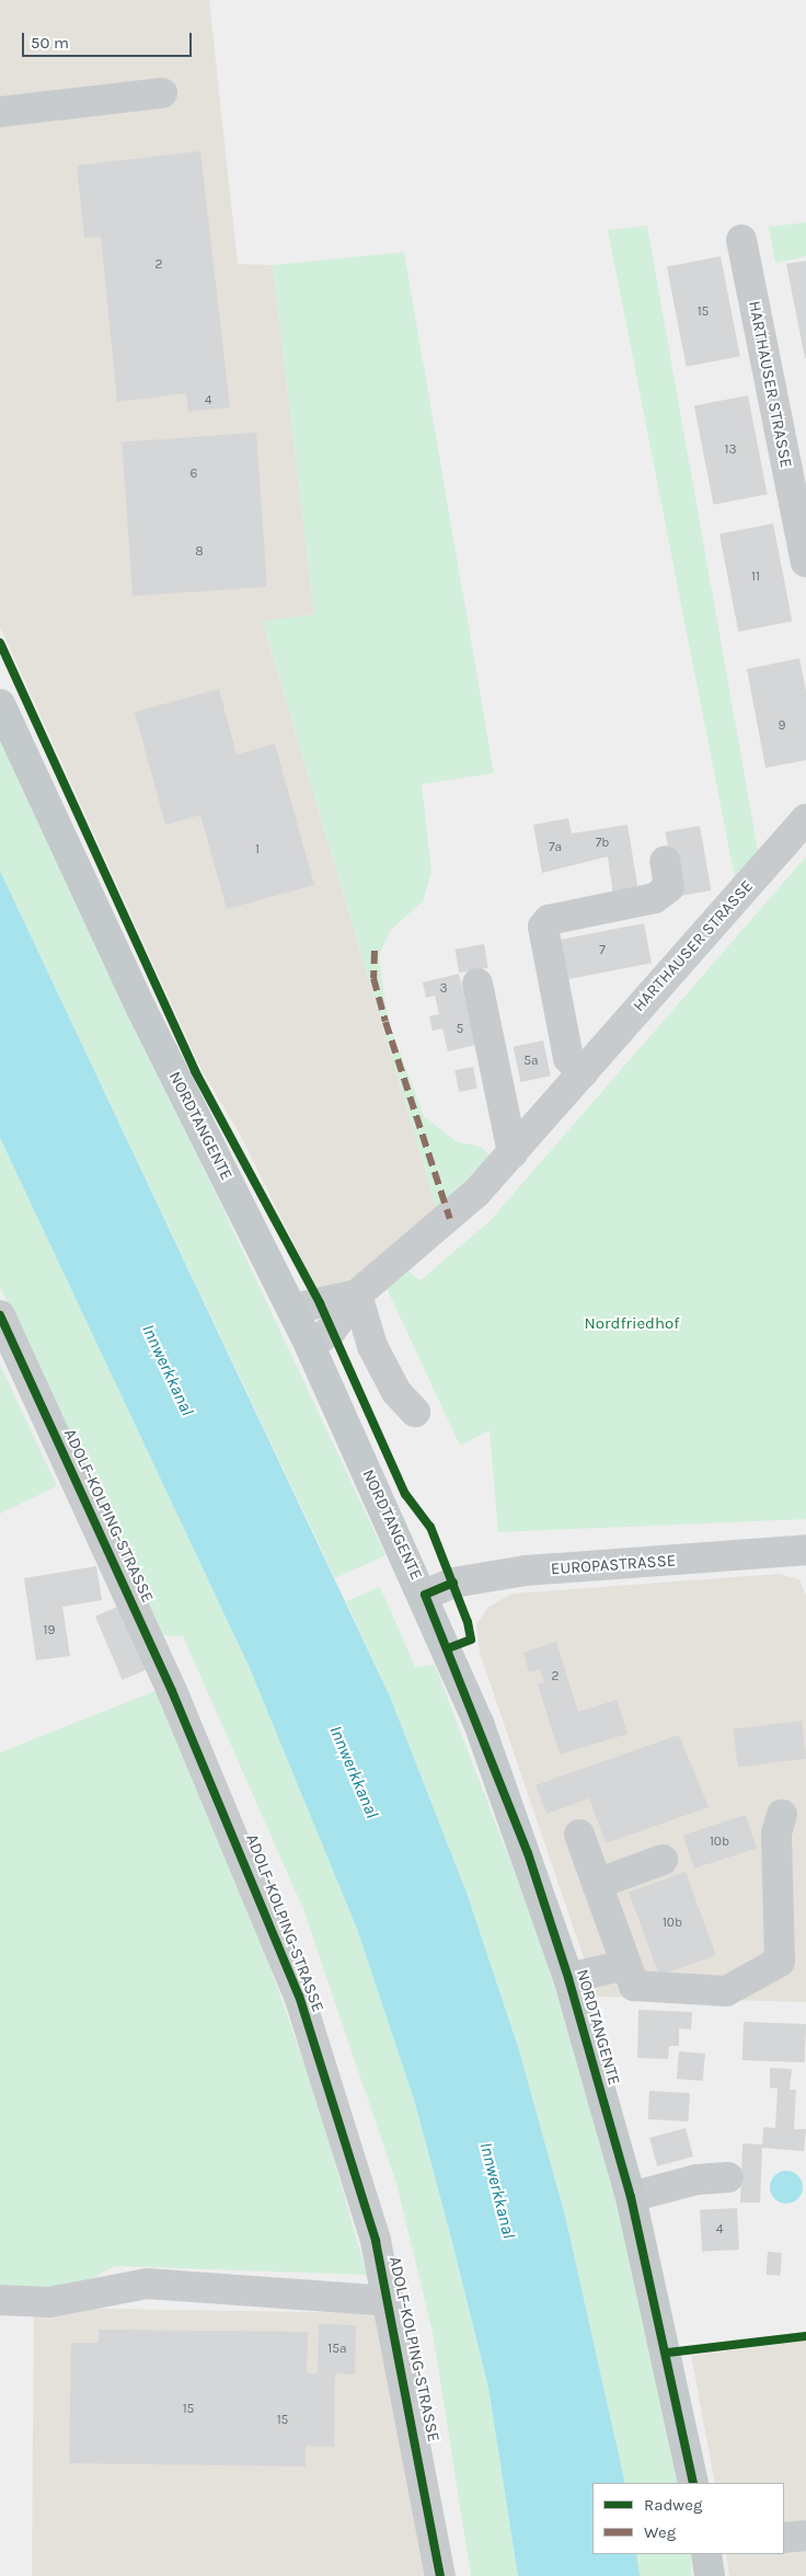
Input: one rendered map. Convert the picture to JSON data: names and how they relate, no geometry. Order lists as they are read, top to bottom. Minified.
{"streets":{"main road":["NORDTANGENTE"],"street":["HARTHAUSER STRASSE","ADOLF-KOLPING-STRASSE","EUROPASTRASSE"]},"crossings":[["HARTHAUSER STRASSE","NORDTANGENTE"],["NORDTANGENTE","EUROPASTRASSE"]],"water":["Innwerkkanal"],"parks":["Nordfriedhof"],"house_numbers":["2","15","4","13","6","8","11","9","7b","7a","1","7","3","5","5a","19","2","10b","10b","4","15a","15","15"],"legend":["Radweg","Weg"],"scale_bar":"50 m"}
